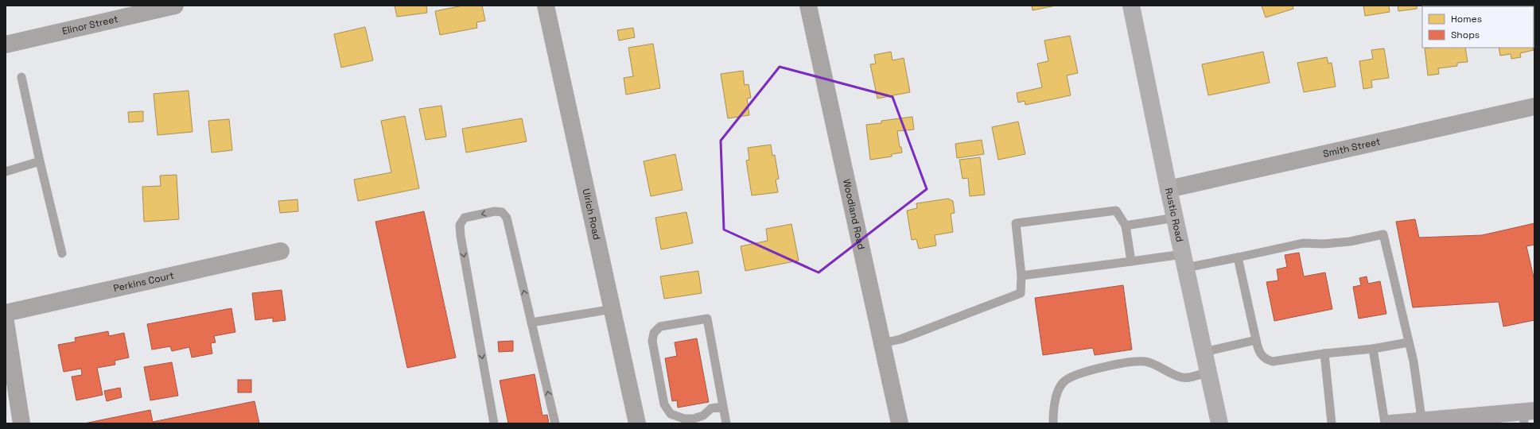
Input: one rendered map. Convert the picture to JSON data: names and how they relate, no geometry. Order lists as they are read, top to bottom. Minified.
{"streets":{"street":["Elinor Street","Smith Street","Ulrich Road","Woodland Road","Rustic Road","Perkins Court"]},"crossings":[["Smith Street","Rustic Road"]],"legend":["Homes","Shops"]}
